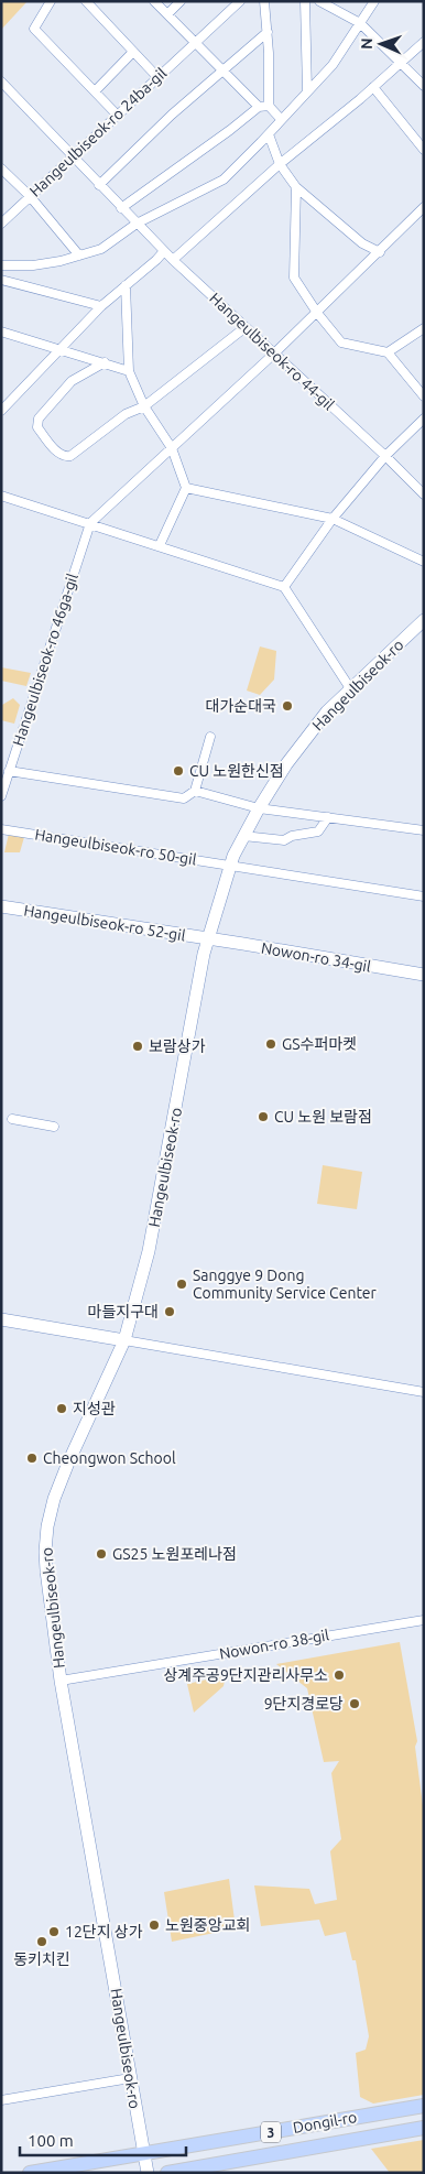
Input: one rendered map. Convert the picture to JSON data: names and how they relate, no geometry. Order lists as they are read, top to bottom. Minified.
{"streets":{"main road":["Hangeulbiseok-ro","Hangeulbiseok-ro 52-gil","Nowon-ro 34-gil","Dongil-ro","3"],"street":["Hangeulbiseok-ro 24ba-gil","Hangeulbiseok-ro 44-gil","Hangeulbiseok-ro 46ga-gil","Hangeulbiseok-ro 50-gil","Nowon-ro 38-gil"]},"crossings":[["Hangeulbiseok-ro 24ba-gil","Hangeulbiseok-ro 44-gil"],["Hangeulbiseok-ro","Hangeulbiseok-ro 50-gil"],["Hangeulbiseok-ro","Hangeulbiseok-ro 52-gil"],["Hangeulbiseok-ro","Nowon-ro 34-gil"],["Hangeulbiseok-ro","Nowon-ro 38-gil"],["Hangeulbiseok-ro","Dongil-ro"],["Hangeulbiseok-ro 52-gil","Nowon-ro 34-gil"]],"places":["대가순대국","CU 노원한신점","GS수퍼마켓","보람상가","CU 노원 보람점","Sanggye 9 Dong Community Service Center","마들지구대","지성관","Cheongwon School","GS25 노원포레나점","상계주공9단지관리사무소","9단지경로당","노원중앙교회","12단지 상가","동키치킨"],"scale_bar":"100 m","north":"left"}
